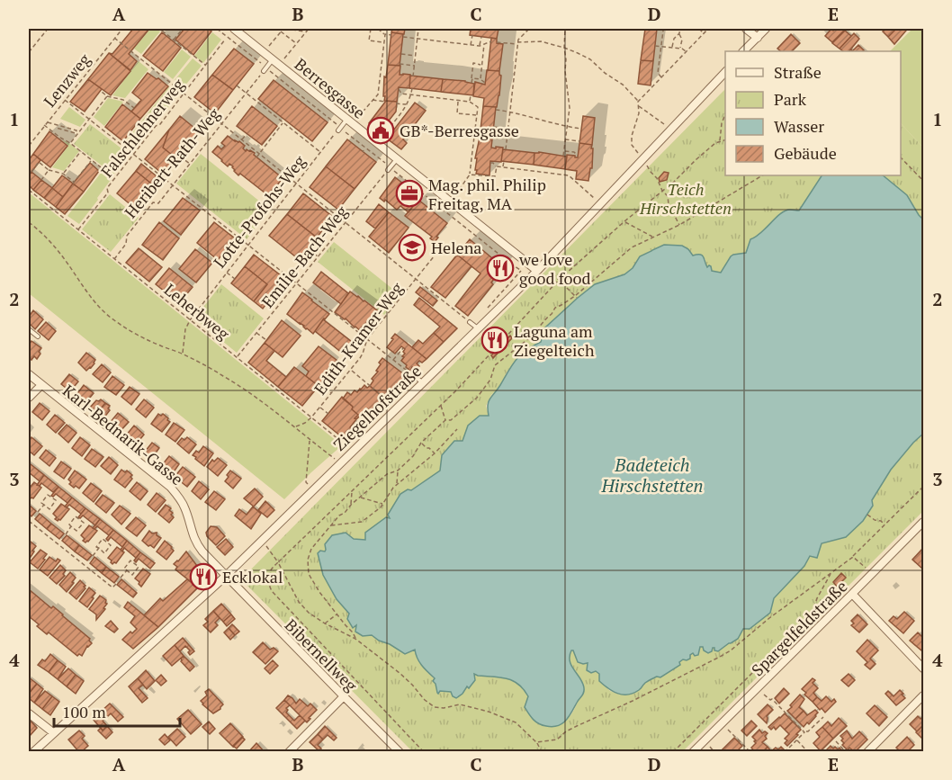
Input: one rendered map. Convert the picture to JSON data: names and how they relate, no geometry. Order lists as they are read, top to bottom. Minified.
{"streets":{"street":["Berresgasse","Ziegelhofstraße","Karl-Bednarik-Gasse","Spargelfeldstraße","Bibernellweg"],"path":["Lenzweg","Falschlehnerweg","Heribert-Rath-Weg","Lotte-Profohs-Weg","Emilie-Bach-Weg","Leherbweg","Edith-Kramer-Weg"]},"crossings":[["Berresgasse","Ziegelhofstraße"],["Falschlehnerweg","Leherbweg"],["Heribert-Rath-Weg","Leherbweg"],["Lotte-Profohs-Weg","Leherbweg"],["Emilie-Bach-Weg","Leherbweg"],["Leherbweg","Edith-Kramer-Weg"],["Leherbweg","Ziegelhofstraße"],["Ziegelhofstraße","Karl-Bednarik-Gasse"],["Ziegelhofstraße","Bibernellweg"],["Karl-Bednarik-Gasse","Bibernellweg"]],"water":["Badeteich Hirschstetten"],"parks":["Teich Hirschstetten"],"places":{"public building":["GB*-Berresgasse"],"office":["Mag. phil. Philip Freitag, MA"],"school or university":["Helena"],"restaurant":["we love good food","Laguna am Ziegelteich","Ecklokal"]},"legend":["Straße","Park","Wasser","Gebäude"],"scale_bar":"100 m","grid":{"columns":["A","B","C","D","E"],"rows":["1","2","3","4"]}}
